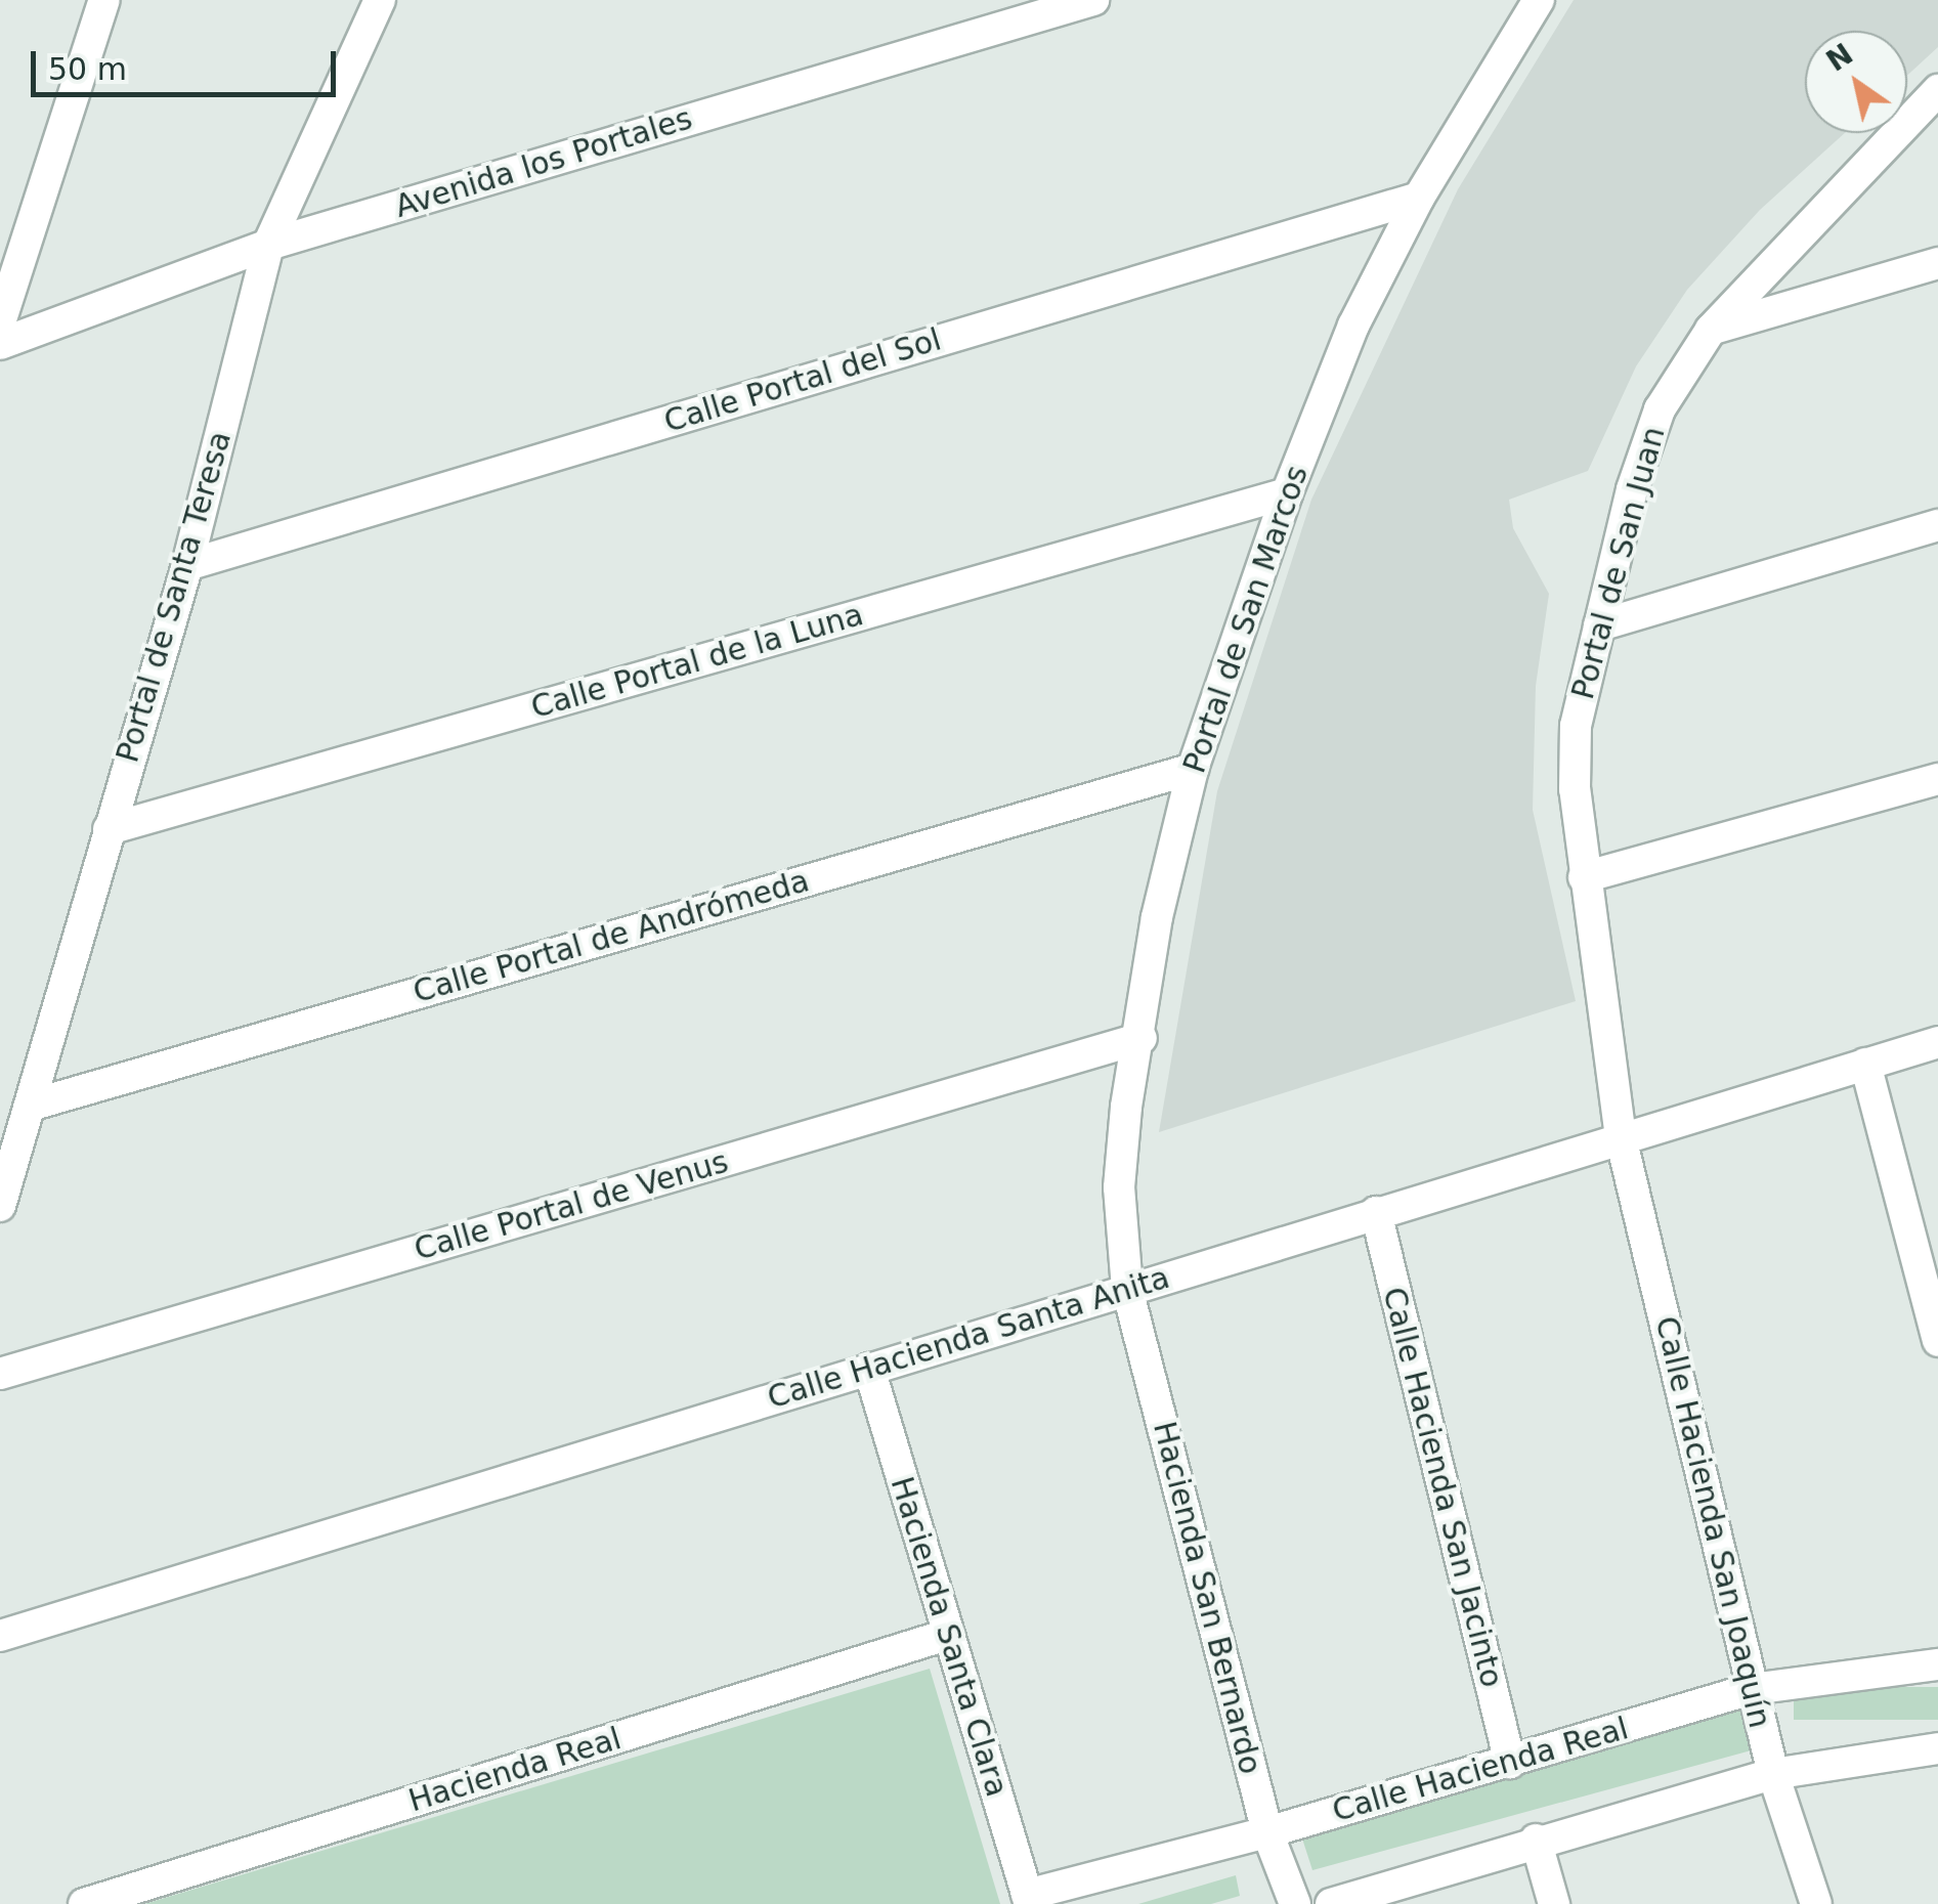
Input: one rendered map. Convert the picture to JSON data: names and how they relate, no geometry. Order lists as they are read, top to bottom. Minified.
{"streets":{"street":["Avenida los Portales","Calle Portal del Sol","Portal de San Juan","Portal de Santa Teresa","Portal de San Marcos","Calle Portal de la Luna","Calle Portal de Andrómeda","Calle Portal de Venus","Calle Hacienda Santa Anita","Calle Hacienda San Jacinto","Calle Hacienda San Joaquín","Hacienda San Bernardo","Hacienda Santa Clara","Hacienda Real","Calle Hacienda Real"]},"crossings":[["Avenida los Portales","Portal de Santa Teresa"],["Calle Portal del Sol","Portal de Santa Teresa"],["Calle Portal del Sol","Portal de San Marcos"],["Portal de San Juan","Calle Hacienda Santa Anita"],["Portal de San Juan","Calle Hacienda San Joaquín"],["Portal de Santa Teresa","Calle Portal de la Luna"],["Portal de Santa Teresa","Calle Portal de Andrómeda"],["Portal de San Marcos","Calle Portal de la Luna"],["Portal de San Marcos","Calle Portal de Andrómeda"],["Portal de San Marcos","Calle Portal de Venus"],["Portal de San Marcos","Calle Hacienda Santa Anita"],["Portal de San Marcos","Hacienda San Bernardo"],["Calle Hacienda Santa Anita","Calle Hacienda San Jacinto"],["Calle Hacienda Santa Anita","Calle Hacienda San Joaquín"],["Calle Hacienda Santa Anita","Hacienda San Bernardo"],["Calle Hacienda Santa Anita","Hacienda Santa Clara"],["Calle Hacienda San Jacinto","Calle Hacienda Real"],["Calle Hacienda San Joaquín","Calle Hacienda Real"],["Hacienda San Bernardo","Calle Hacienda Real"],["Hacienda Santa Clara","Hacienda Real"],["Hacienda Santa Clara","Calle Hacienda Real"]],"scale_bar":"50 m","north":"top left"}
